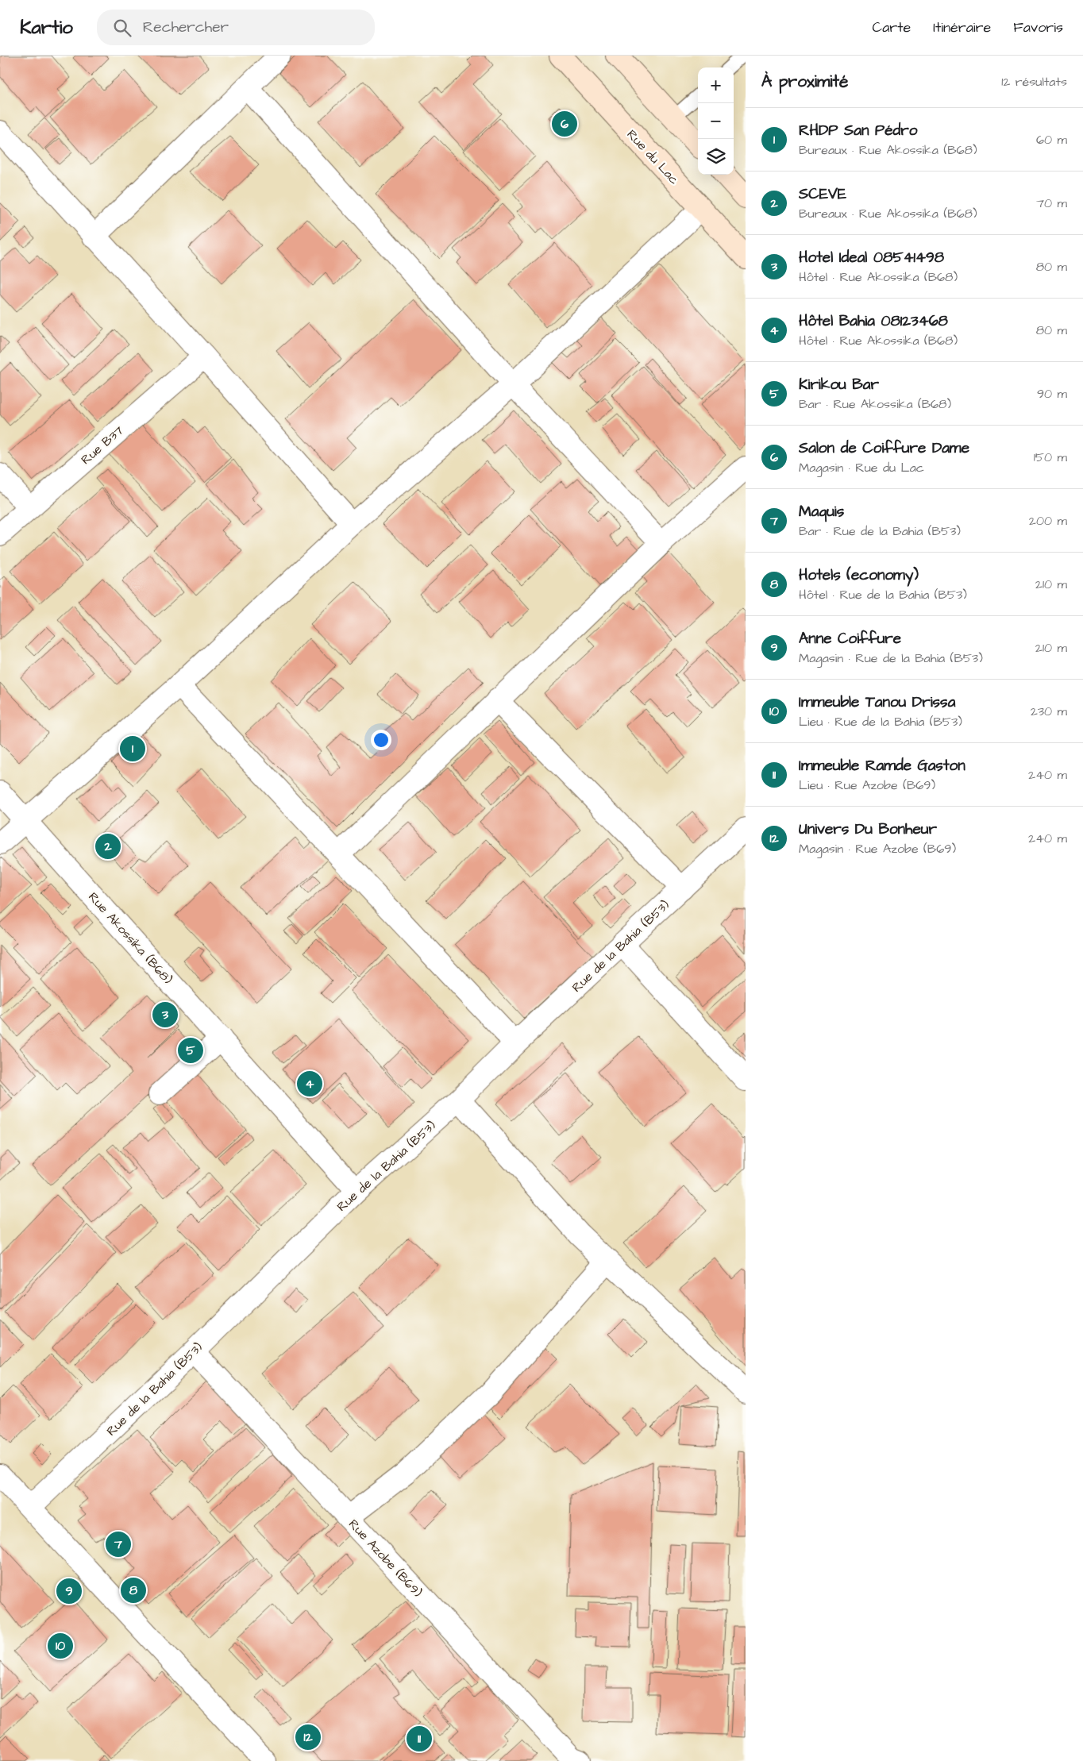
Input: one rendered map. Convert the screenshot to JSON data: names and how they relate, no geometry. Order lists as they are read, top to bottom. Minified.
{"streets":{"street":["Rue du Lac","Rue B37","Rue Akossika (B68)","Rue de la Bahia (B53)","Rue Azobe (B69)"]},"crossings":[["Rue Akossika (B68)","Rue de la Bahia (B53)"],["Rue de la Bahia (B53)","Rue Azobe (B69)"]],"page":{"header":"Kartio","search":"Rechercher","nav":["Carte","Itinéraire","Favoris"],"heading":["À proximité","12 résultats"],"map_buttons":["+","−"],"list":[{"mark":"1","name":"RHDP San Pédro","note":"Bureaux · Rue Akossika (B68)","value":"60 m"},{"mark":"2","name":"SCEVE","note":"Bureaux · Rue Akossika (B68)","value":"70 m"},{"mark":"3","name":"Hotel Ideal 08541498","note":"Hôtel · Rue Akossika (B68)","value":"80 m"},{"mark":"4","name":"Hôtel Bahia 08123468","note":"Hôtel · Rue Akossika (B68)","value":"80 m"},{"mark":"5","name":"Kirikou Bar","note":"Bar · Rue Akossika (B68)","value":"90 m"},{"mark":"6","name":"Salon de Coiffure Dame","note":"Magasin · Rue du Lac","value":"150 m"},{"mark":"7","name":"Maquis","note":"Bar · Rue de la Bahia (B53)","value":"200 m"},{"mark":"8","name":"Hotels (economy)","note":"Hôtel · Rue de la Bahia (B53)","value":"210 m"},{"mark":"9","name":"Anne Coiffure","note":"Magasin · Rue de la Bahia (B53)","value":"210 m"},{"mark":"10","name":"Immeuble Tanou Drissa","note":"Lieu · Rue de la Bahia (B53)","value":"230 m"},{"mark":"11","name":"Immeuble Ramde Gaston","note":"Lieu · Rue Azobe (B69)","value":"240 m"},{"mark":"12","name":"Univers Du Bonheur","note":"Magasin · Rue Azobe (B69)","value":"240 m"}],"pins":["6","1","2","3","5","4","7","8","9","10","12","11"]}}
